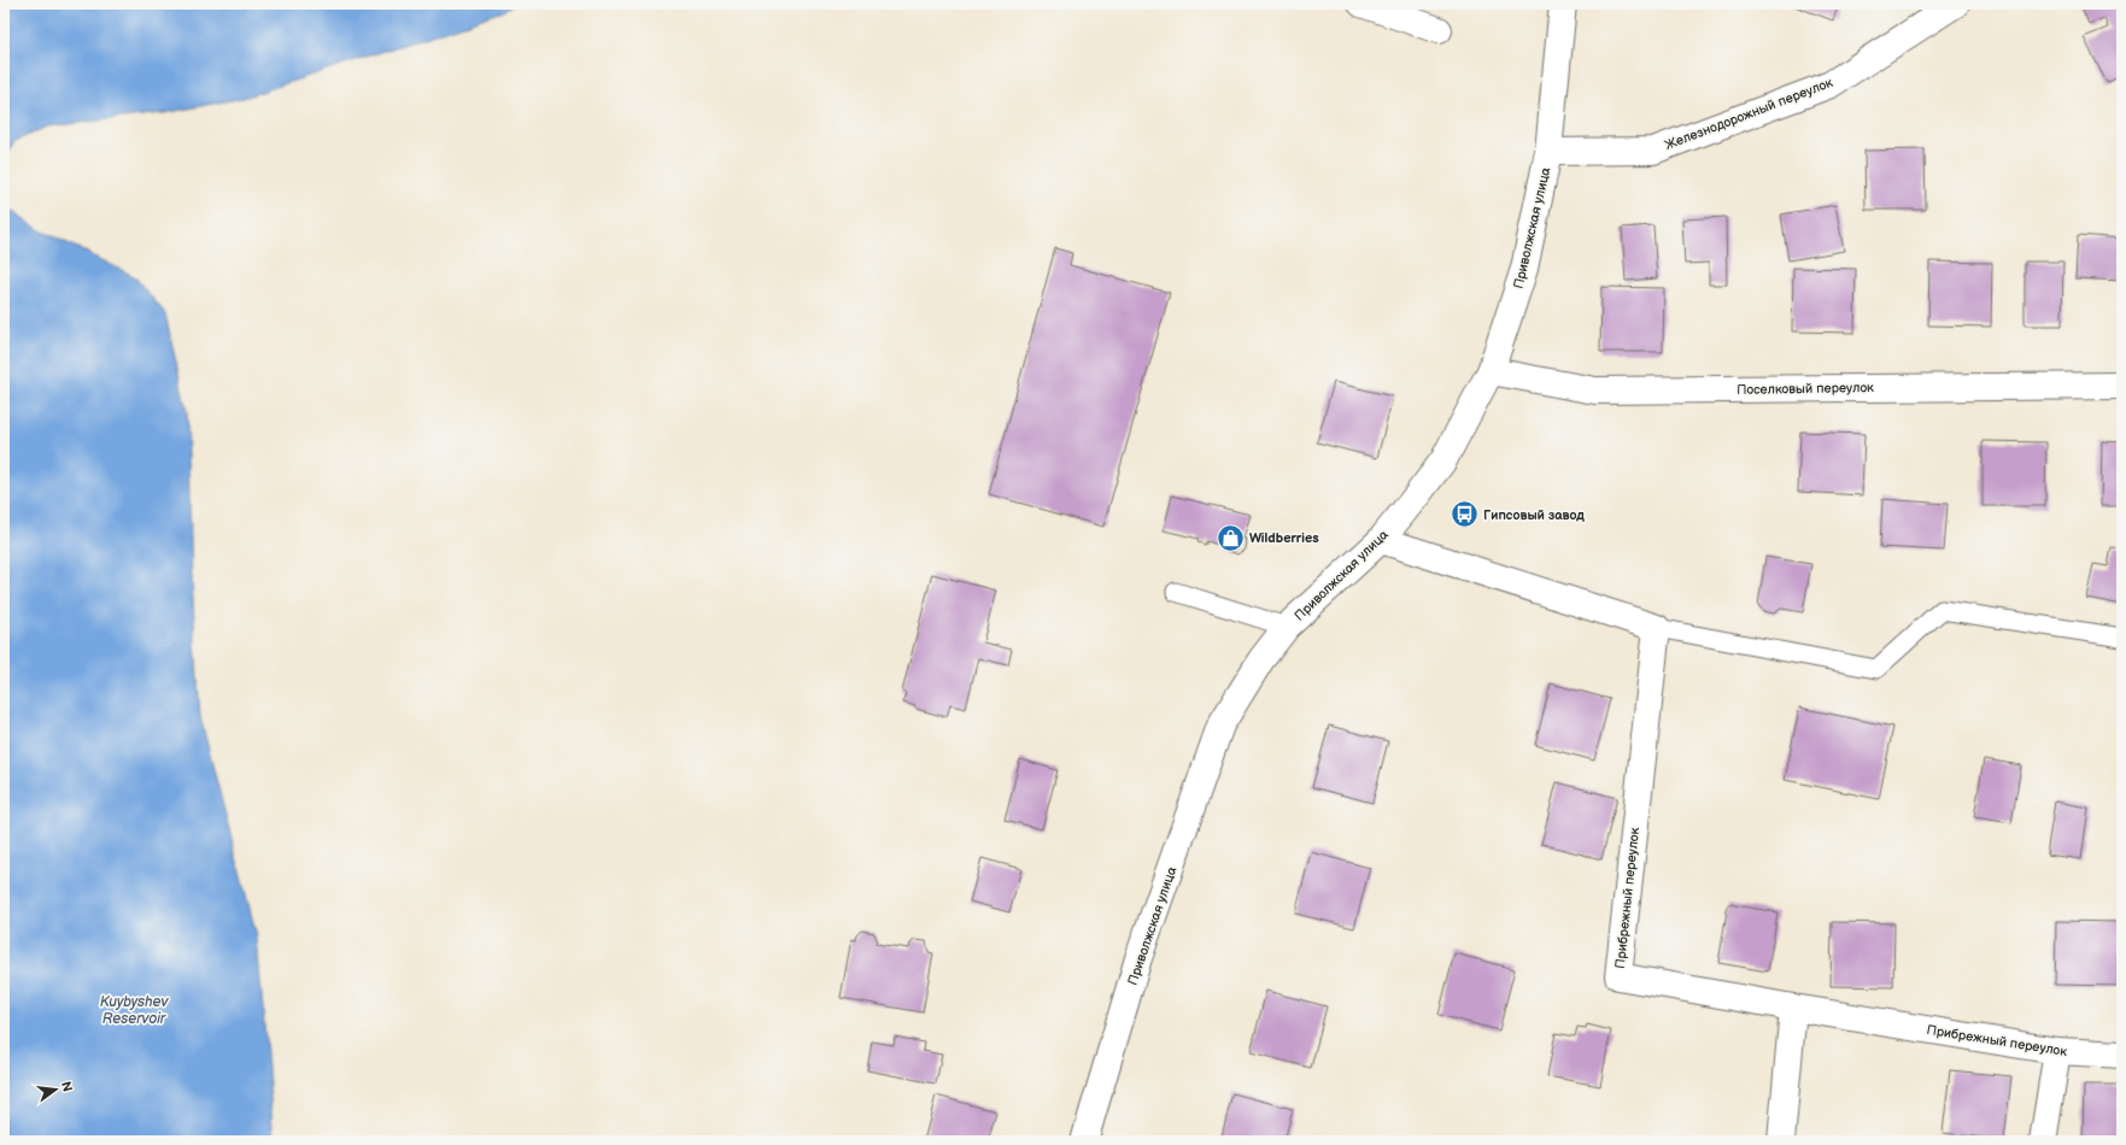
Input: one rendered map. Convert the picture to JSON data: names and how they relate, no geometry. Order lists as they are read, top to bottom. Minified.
{"streets":{"street":["Железнодорожный переулок","Приволжская улица","Поселковый переулок","Прибрежный переулок"]},"crossings":[["Железнодорожный переулок","Приволжская улица"],["Приволжская улица","Поселковый переулок"]],"water":["Kuybyshev Reservoir"],"places":{"bus stop":["Гипсовый завод"],"shop":["Wildberries"]},"north":"right"}
